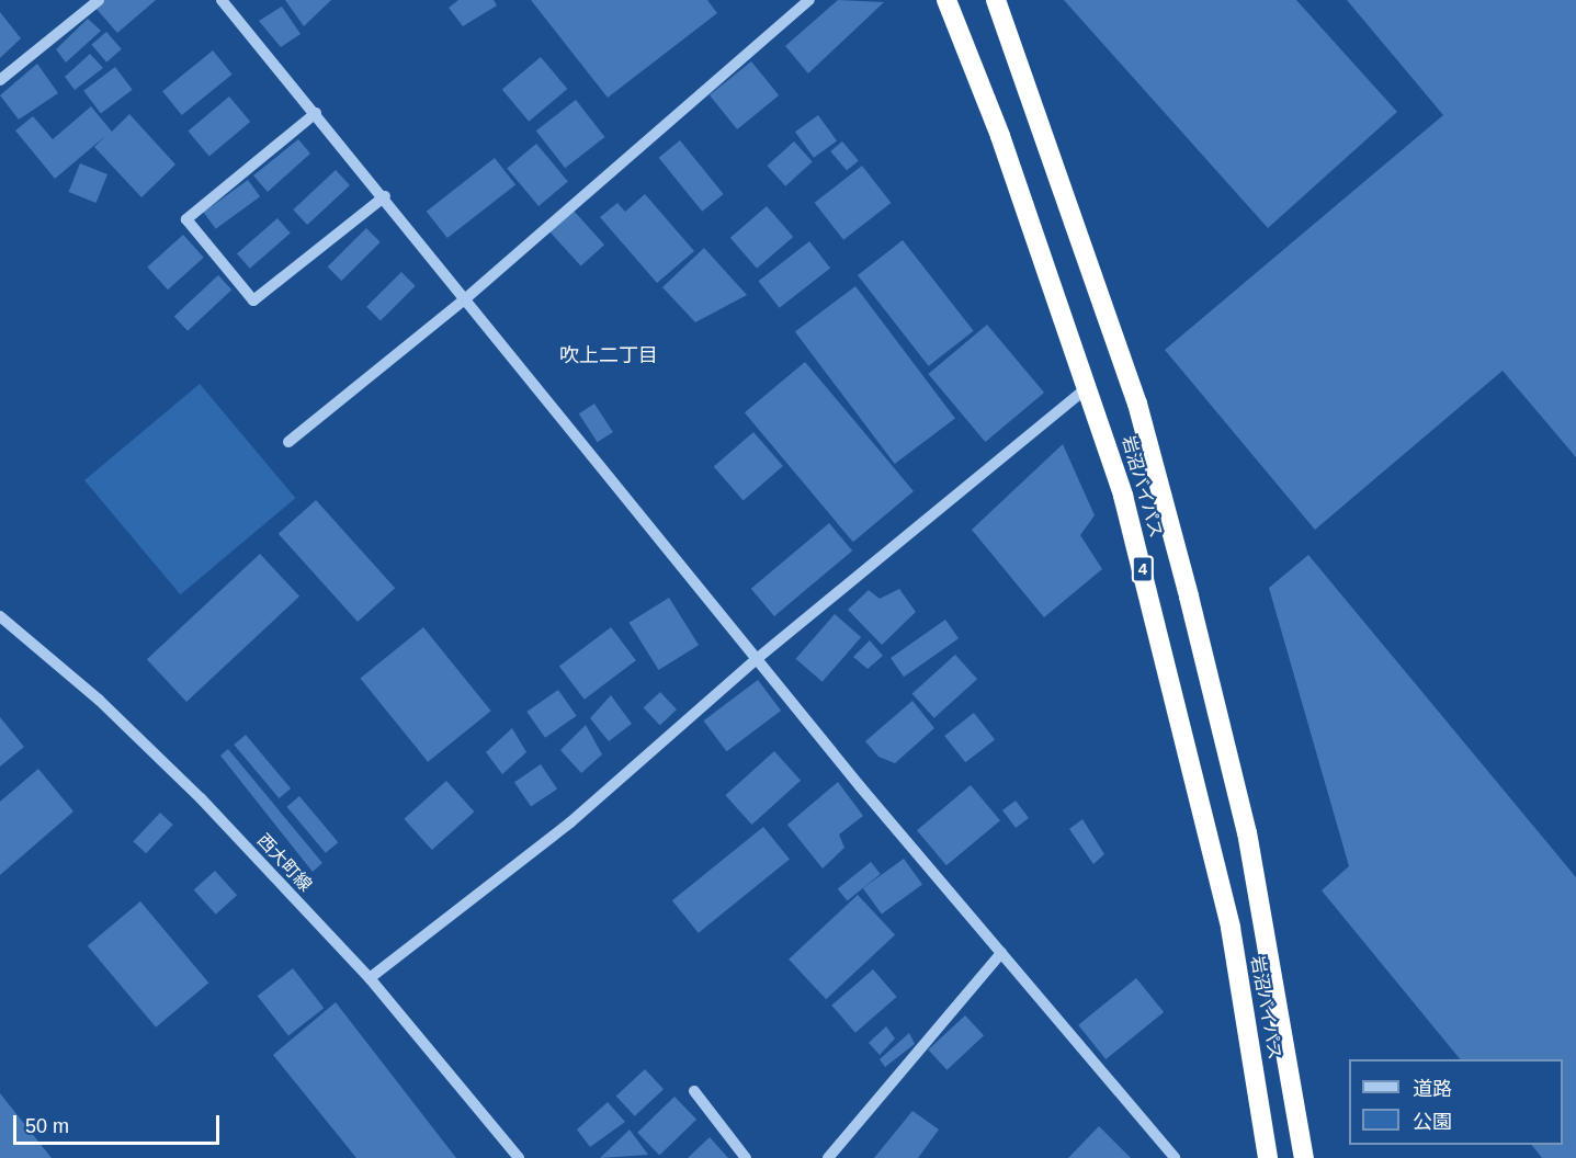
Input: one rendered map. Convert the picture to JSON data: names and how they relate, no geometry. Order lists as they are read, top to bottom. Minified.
{"streets":{"highway":["岩沼バイパス","4"],"street":["西大町線"]},"districts":["吹上二丁目"],"legend":["道路","公園"],"scale_bar":"50 m"}
